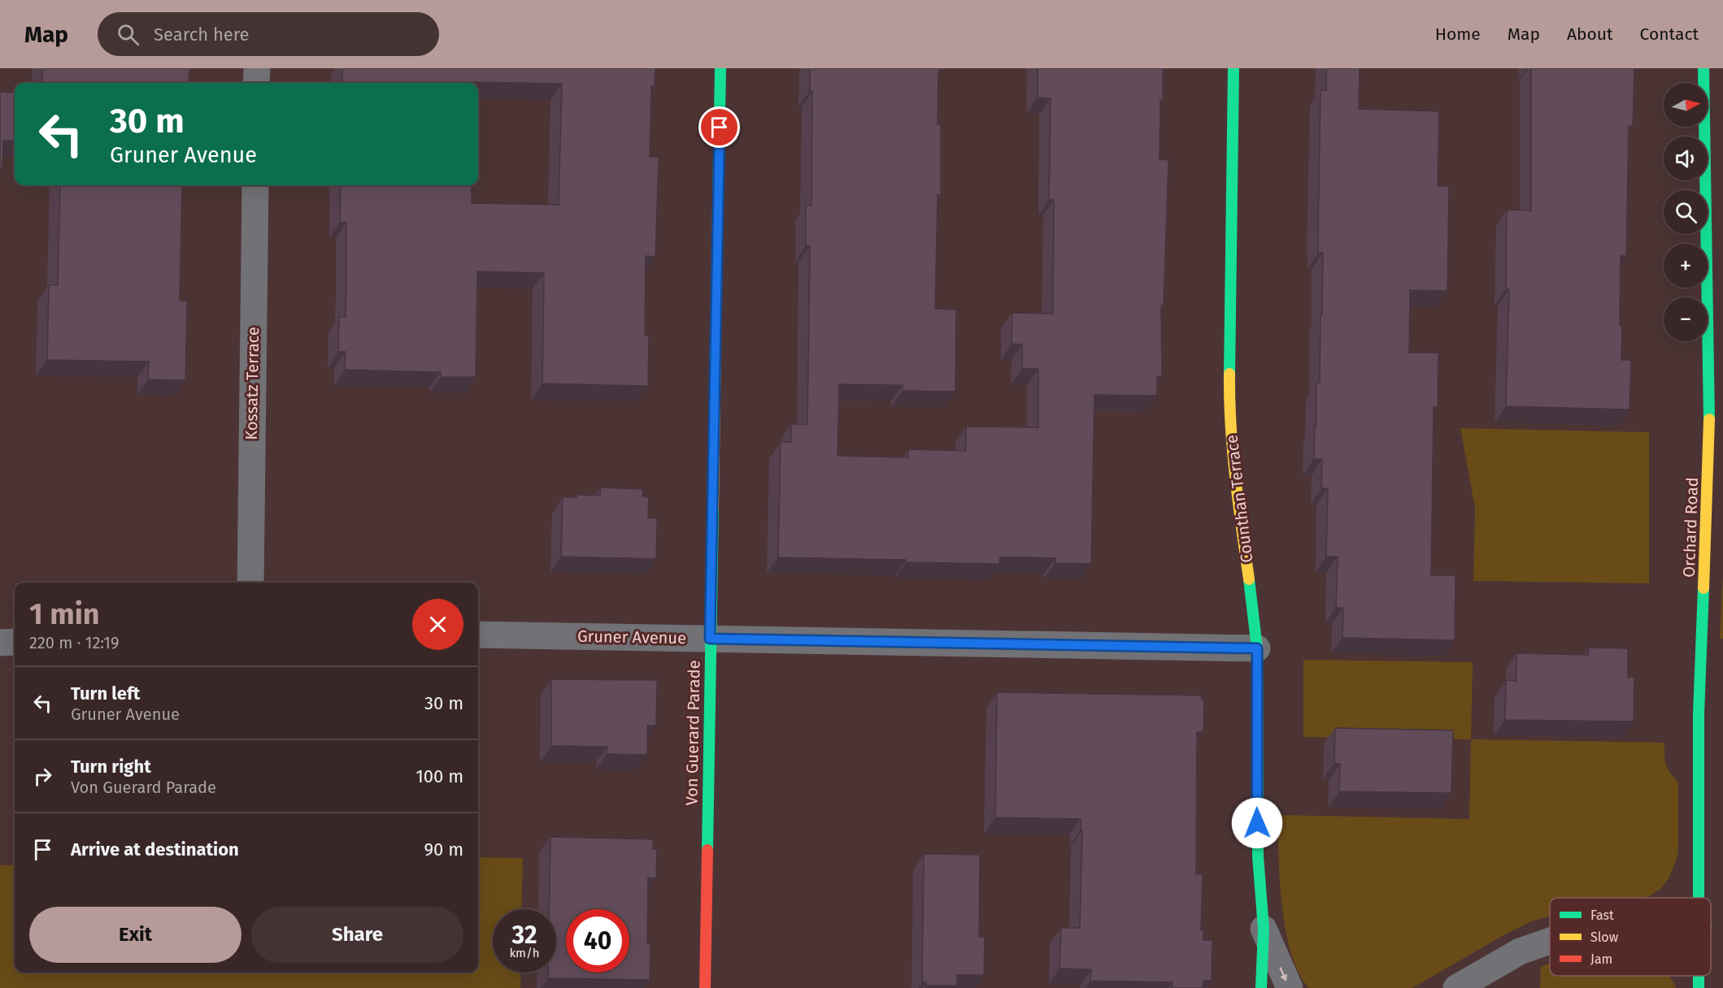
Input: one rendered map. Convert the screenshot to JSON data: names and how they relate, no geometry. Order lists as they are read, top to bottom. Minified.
{"streets":{"street":["Kossatz Terrace","Counthan Terrace","Orchard Road","Gruner Avenue","Von Guerard Parade"]},"crossings":[["Counthan Terrace","Gruner Avenue"],["Gruner Avenue","Von Guerard Parade"]],"legend":["Fast","Slow","Jam"],"north":"right","page":{"header":"Map","search":"Search here","nav":["Home","Map","About","Contact"],"map_buttons":["+","−"],"turn":["30 m","Gruner Avenue"],"heading":["1 min","220 m · 12:19"],"list":[{"name":"Turn left","note":"Gruner Avenue","value":"30 m"},{"name":"Turn right","note":"Von Guerard Parade","value":"100 m"},{"name":"Arrive at destination","value":"90 m"}],"buttons":["Exit","Share"],"speed":"32 km/h","limit":"40"}}
